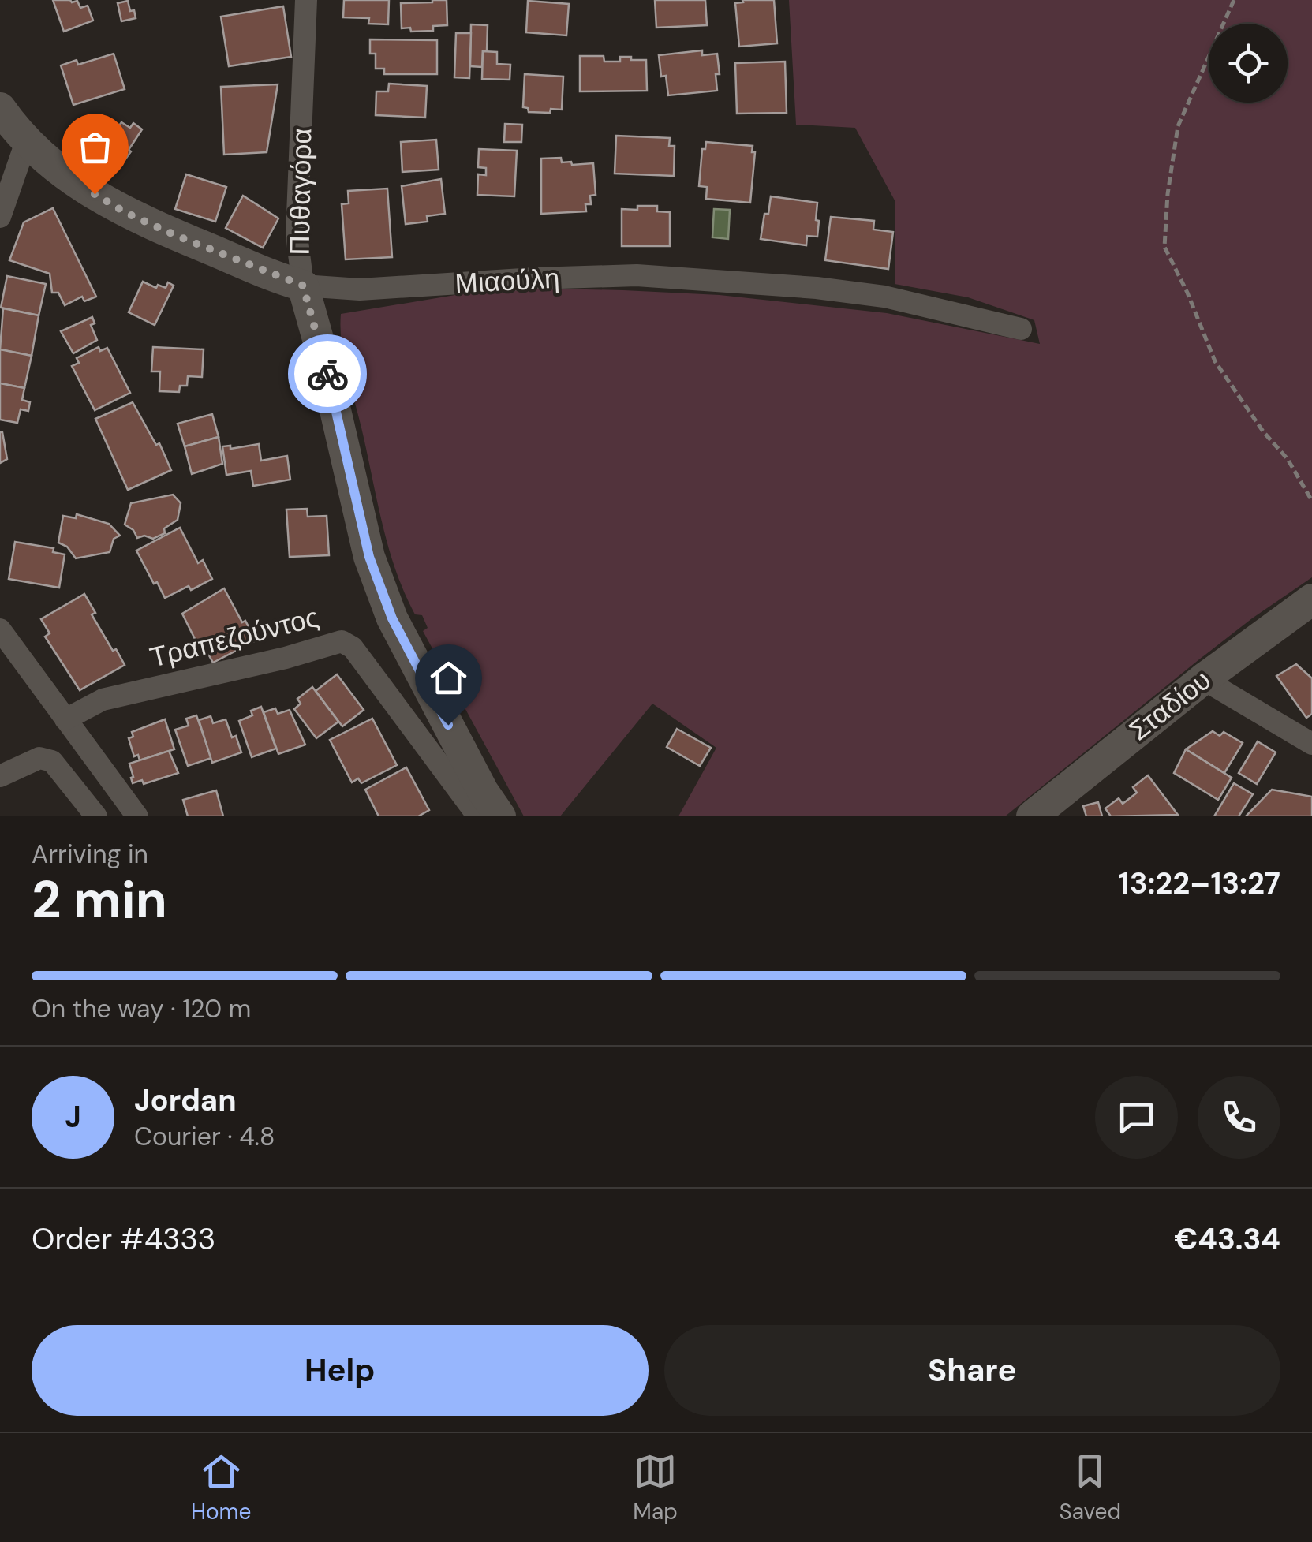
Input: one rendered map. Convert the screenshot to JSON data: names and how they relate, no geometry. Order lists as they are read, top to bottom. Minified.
{"streets":{"street":["Πυθαγόρα","Μιαούλη","Τραπεζούντος","Σταδίου"]},"crossings":[["Πυθαγόρα","Μιαούλη"]],"page":{"heading":["2 min","Arriving in","13:22–13:27"],"panel":["Jordan","Courier · 4.8","Order #4333","€43.34"],"bar":"On the way · 120 m","round":"J","buttons":["Help","Share"],"tabs":["Home","Map","Saved"]}}
